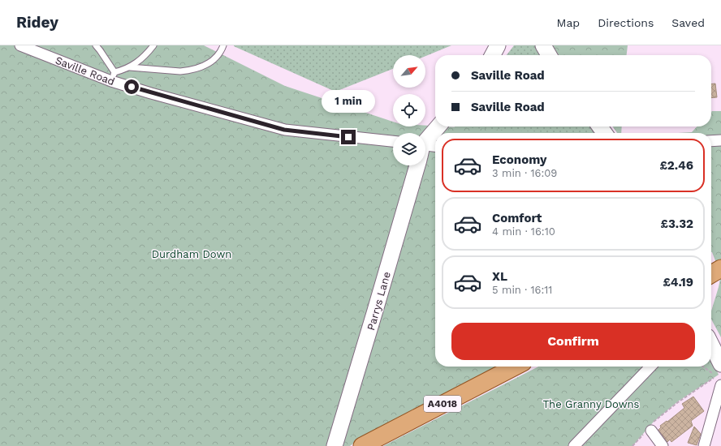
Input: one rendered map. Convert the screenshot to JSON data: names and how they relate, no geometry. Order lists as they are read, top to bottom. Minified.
{"streets":{"main road":["Parrys Lane","A4018"],"street":["Saville Road"]},"parks":["Durdham Down","The Granny Downs"],"north":"top right","page":{"header":"Ridey","nav":["Map","Directions","Saved"],"banner":["Saville Road","Saville Road"],"bubble":"1 min","list":[{"name":"Economy","note":"3 min · 16:09","value":"£2.46"},{"name":"Comfort","note":"4 min · 16:10","value":"£3.32"},{"name":"XL","note":"5 min · 16:11","value":"£4.19"}],"buttons":"Confirm"}}
